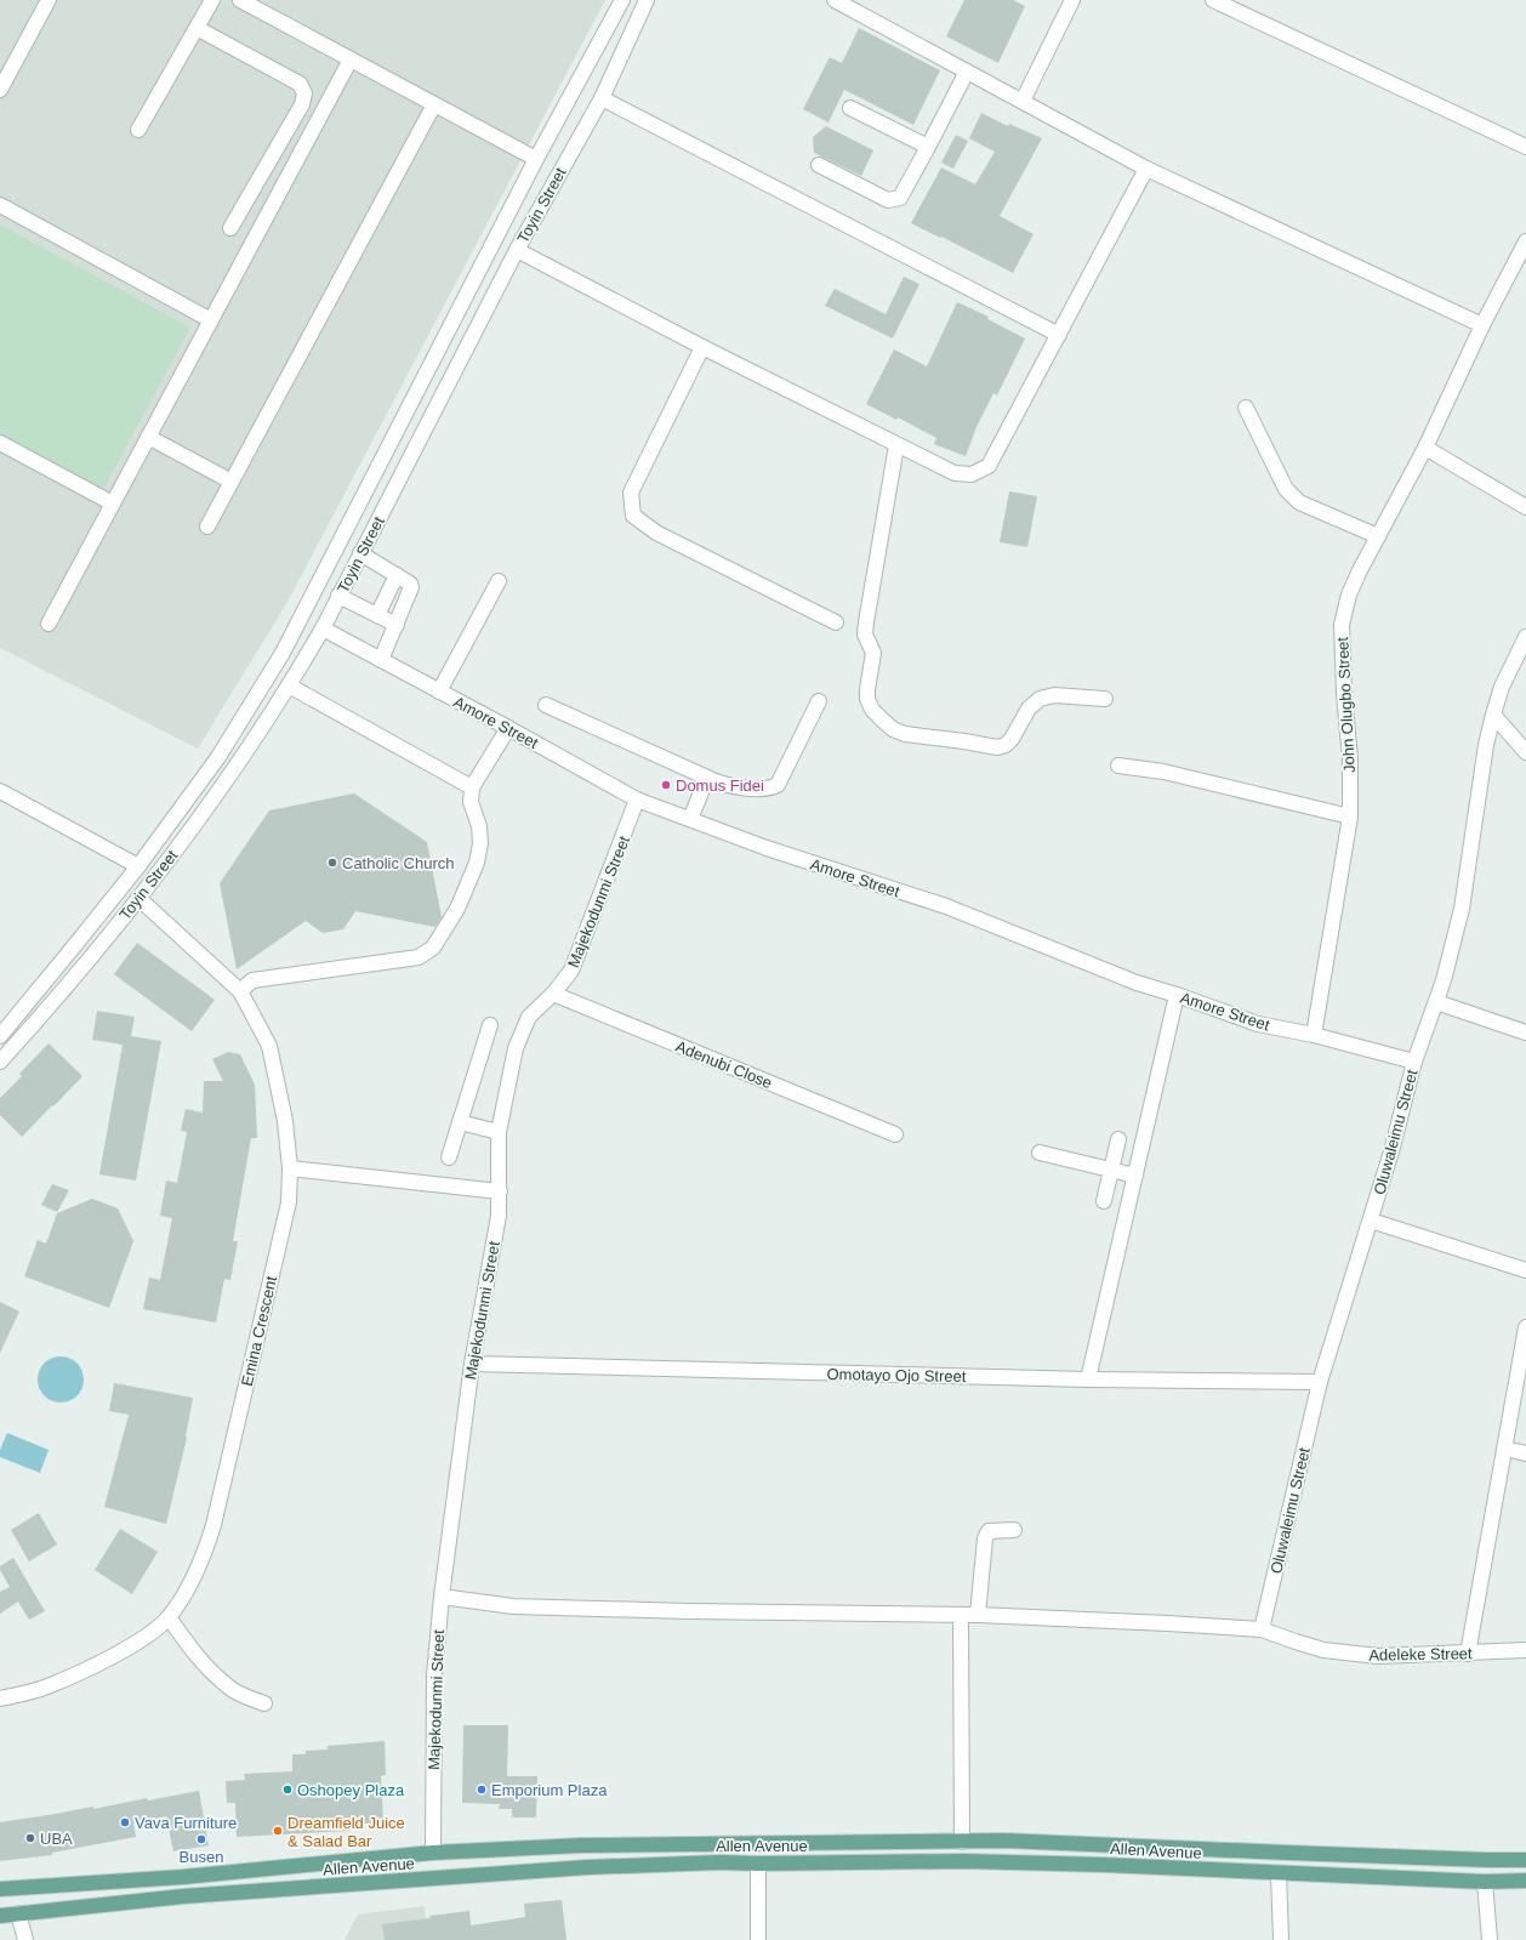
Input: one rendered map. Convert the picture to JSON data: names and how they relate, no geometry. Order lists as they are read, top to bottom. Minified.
{"streets":{"main road":["Allen Avenue"],"street":["Toyin Street","John Olugbo Street","Amore Street","Majekodunmi Street","Adenubi Close","Oluwaleimu Street","Emina Crescent","Omotayo Ojo Street","Adeleke Street"]},"crossings":[["Toyin Street","Amore Street"],["Toyin Street","Emina Crescent"],["John Olugbo Street","Amore Street"],["Amore Street","Majekodunmi Street"],["Amore Street","Oluwaleimu Street"],["Majekodunmi Street","Adenubi Close"],["Majekodunmi Street","Omotayo Ojo Street"],["Majekodunmi Street","Adeleke Street"],["Majekodunmi Street","Allen Avenue"],["Oluwaleimu Street","Omotayo Ojo Street"],["Oluwaleimu Street","Adeleke Street"]],"places":["Domus Fidei","Catholic Church","Oshopey Plaza","Emporium Plaza","Vava Furniture","Dreamfield Juice & Salad Bar","UBA","Busen"]}
